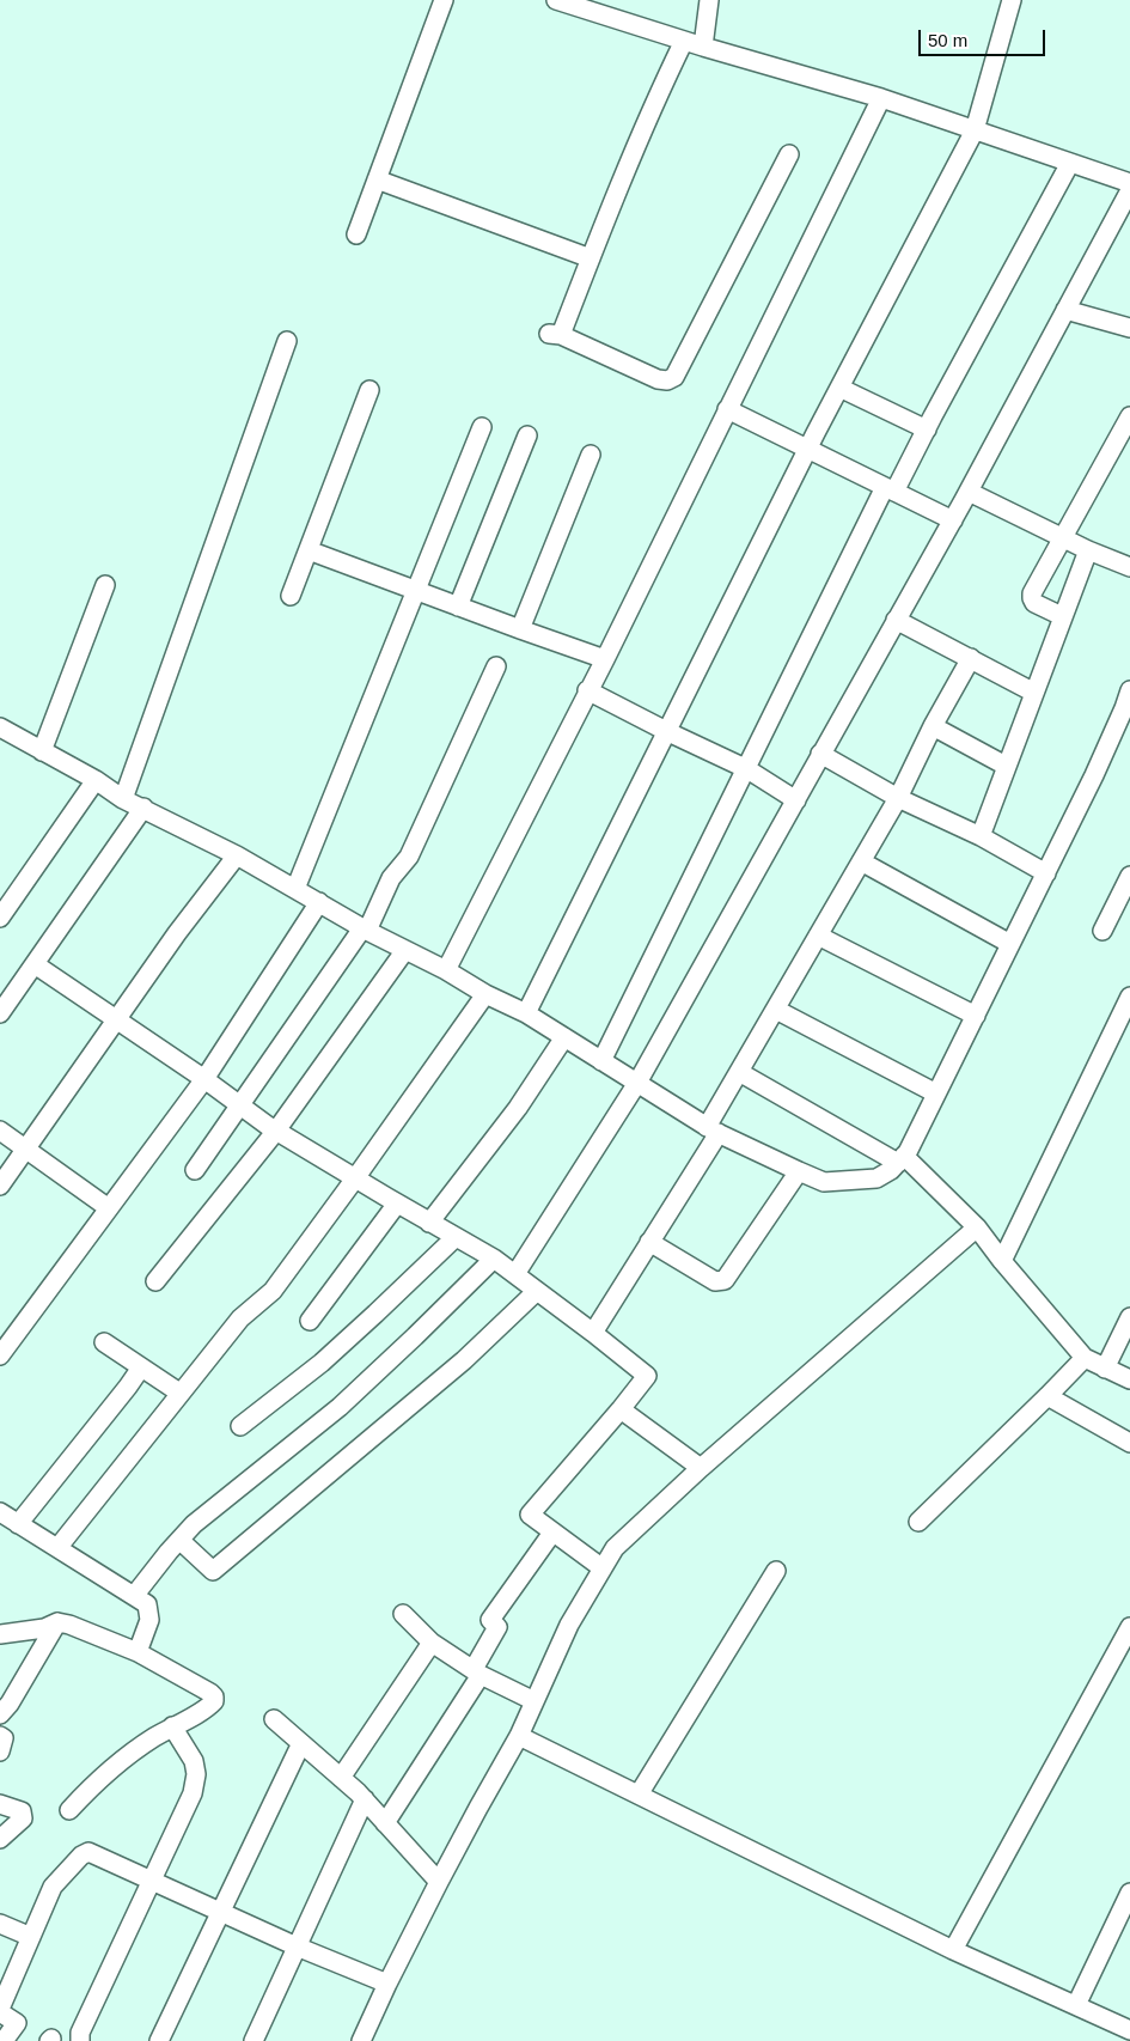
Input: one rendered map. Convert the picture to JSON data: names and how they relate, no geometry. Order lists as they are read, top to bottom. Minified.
{"scale_bar":"50 m"}
